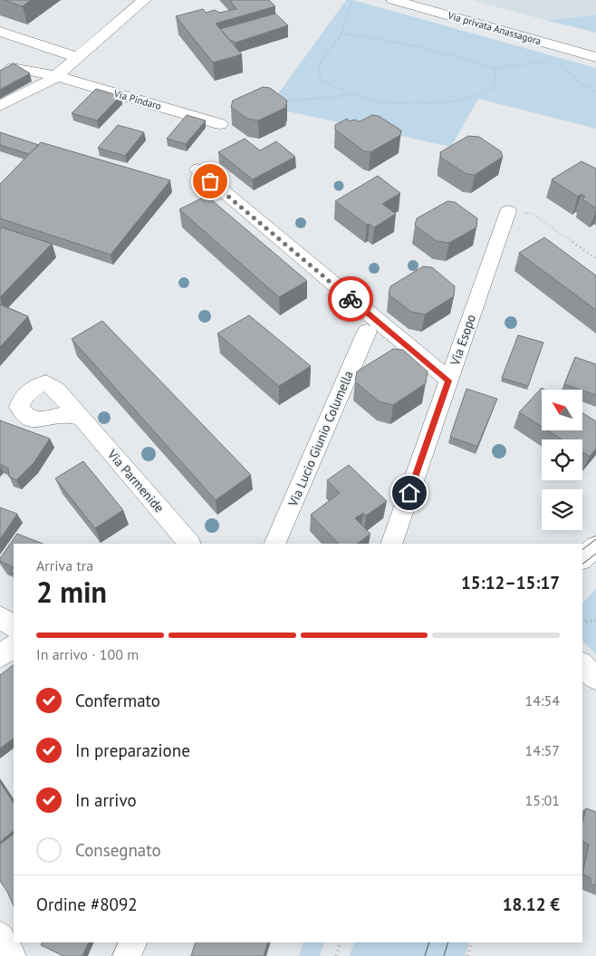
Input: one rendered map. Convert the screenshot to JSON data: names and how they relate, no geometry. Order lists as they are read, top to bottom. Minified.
{"streets":{"street":["Via privata Anassagora","Via Pindaro","Via Esopo","Via Lucio Giunio Columella","Via Parmenide"]},"north":"top left","page":{"heading":["2 min","Arriva tra","15:12–15:17"],"panel":["Ordine #8092","18.12 €"],"bar":"In arrivo · 100 m","list":[["Confermato","14:54"],["In preparazione","14:57"],["In arrivo","15:01"],"Consegnato"]}}
